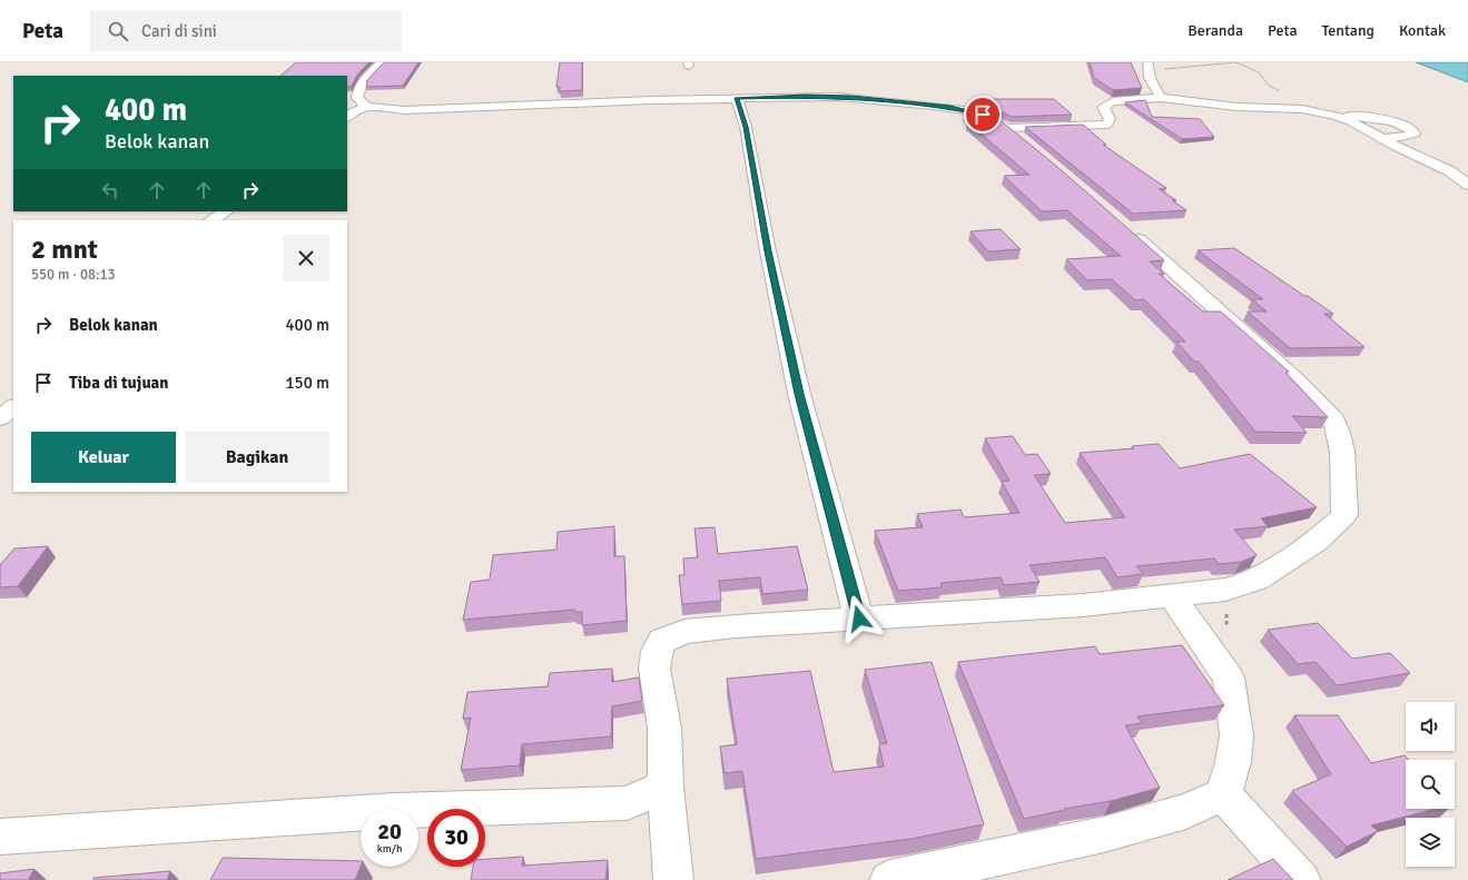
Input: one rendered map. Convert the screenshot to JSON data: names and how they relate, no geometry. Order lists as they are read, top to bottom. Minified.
{"page":{"header":"Peta","search":"Cari di sini","nav":["Beranda","Peta","Tentang","Kontak"],"turn":["400 m","Belok kanan"],"heading":["2 mnt","550 m · 08:13"],"list":[{"name":"Belok kanan","value":"400 m"},{"name":"Tiba di tujuan","value":"150 m"}],"buttons":["Keluar","Bagikan"],"speed":"20 km/h","limit":"30"}}
